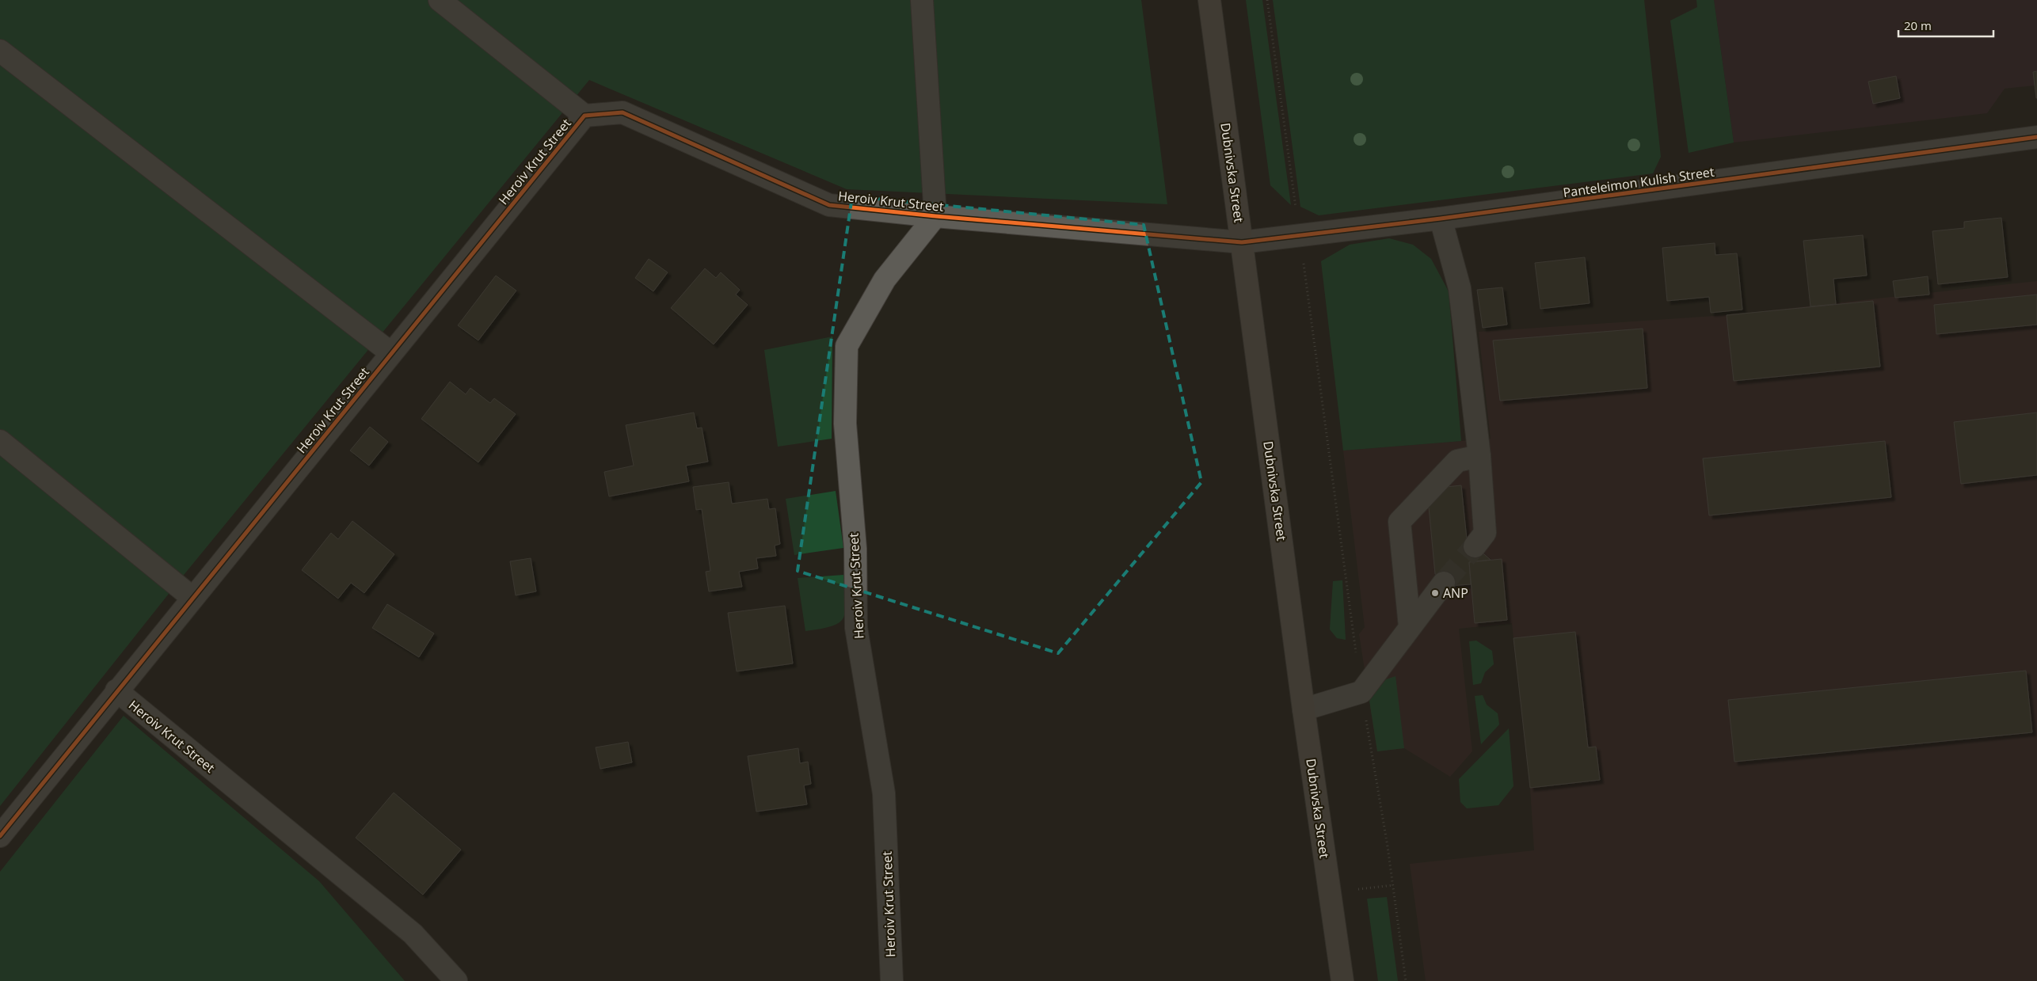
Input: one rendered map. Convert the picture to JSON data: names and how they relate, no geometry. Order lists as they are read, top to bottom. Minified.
{"streets":{"main road":["Dubnivska Street"],"street":["Heroiv Krut Street","Panteleimon Kulish Street"]},"crossings":[["Heroiv Krut Street","Dubnivska Street"],["Heroiv Krut Street","Panteleimon Kulish Street"],["Dubnivska Street","Panteleimon Kulish Street"]],"places":["ANP"],"scale_bar":"20 m"}
